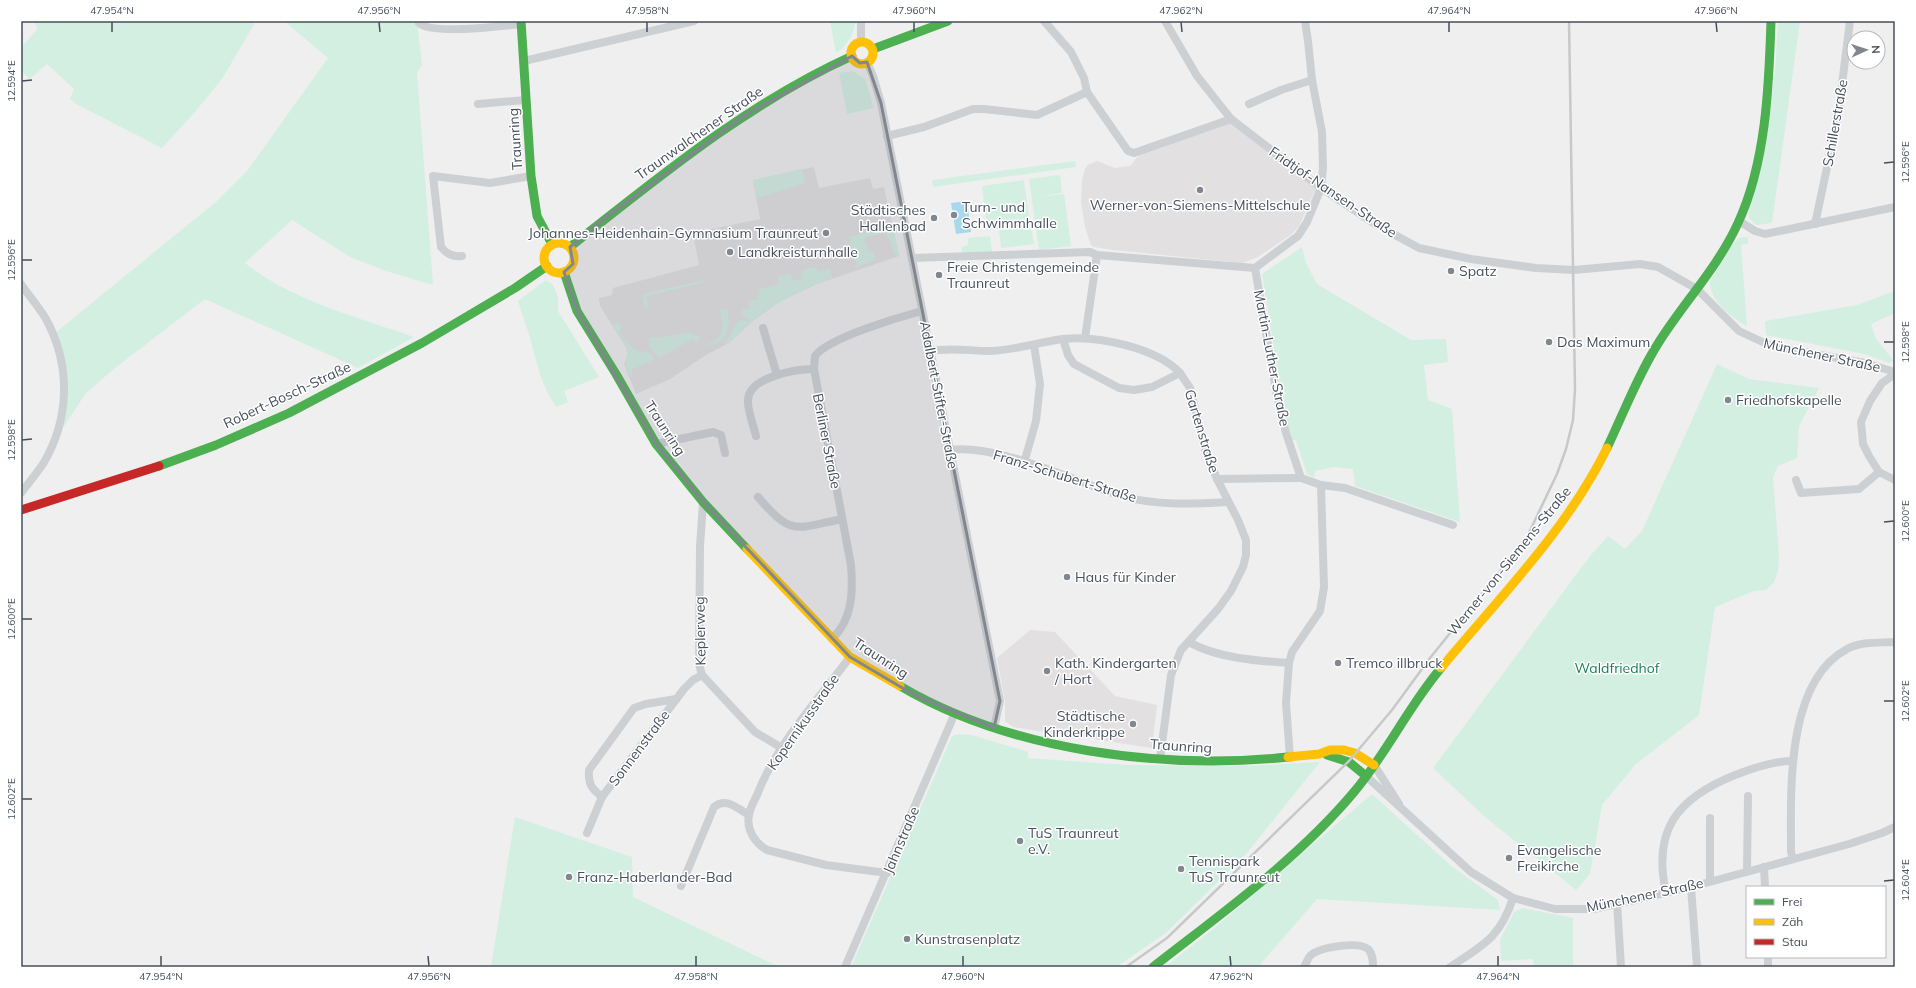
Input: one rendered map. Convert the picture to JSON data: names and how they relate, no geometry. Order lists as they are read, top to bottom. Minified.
{"streets":{"street":["Schillerstraße","Traunwalchener Straße","Traunring","Fridtjof-Nansen-Straße","Münchener Straße","Martin-Luther-Straße","Robert-Bosch-Straße","Adalbert-Stifter-Straße","Gartenstraße","Berliner Straße","Franz-Schubert-Straße","Werner-von-Siemens-Straße","Keplerweg","Kopernikusstraße","Sonnenstraße","Jahnstraße"]},"crossings":[["Traunwalchener Straße","Traunring"],["Traunwalchener Straße","Robert-Bosch-Straße"],["Traunwalchener Straße","Adalbert-Stifter-Straße"],["Traunring","Münchener Straße"],["Traunring","Robert-Bosch-Straße"],["Traunring","Adalbert-Stifter-Straße"],["Traunring","Berliner Straße"],["Traunring","Werner-von-Siemens-Straße"],["Traunring","Keplerweg"],["Traunring","Kopernikusstraße"],["Traunring","Jahnstraße"],["Fridtjof-Nansen-Straße","Münchener Straße"],["Fridtjof-Nansen-Straße","Werner-von-Siemens-Straße"],["Münchener Straße","Werner-von-Siemens-Straße"],["Martin-Luther-Straße","Gartenstraße"],["Adalbert-Stifter-Straße","Gartenstraße"],["Adalbert-Stifter-Straße","Berliner Straße"],["Adalbert-Stifter-Straße","Franz-Schubert-Straße"],["Keplerweg","Kopernikusstraße"],["Keplerweg","Sonnenstraße"],["Kopernikusstraße","Jahnstraße"]],"parks":["Waldfriedhof"],"places":["Werner-von-Siemens-Mittelschule","Turn- und Schwimmhalle","Städtisches Hallenbad","Johannes-Heidenhain-Gymnasium Traunreut","Landkreisturnhalle","Spatz","Freie Christengemeinde Traunreut","Das Maximum","Friedhofskapelle","Haus für Kinder","Tremco illbruck","Kath. Kindergarten / Hort","Städtische Kinderkrippe","TuS Traunreut e.V.","Evangelische Freikirche","Tennispark TuS Traunreut","Franz-Haberlander-Bad","Kunstrasenplatz"],"legend":["Frei","Zäh","Stau"],"north":"right","coordinates":["47.954°N","47.956°N","47.958°N","47.960°N","47.962°N","47.964°N","47.966°N","12.594°E","12.596°E","12.598°E","12.600°E","12.602°E","12.604°E"]}
